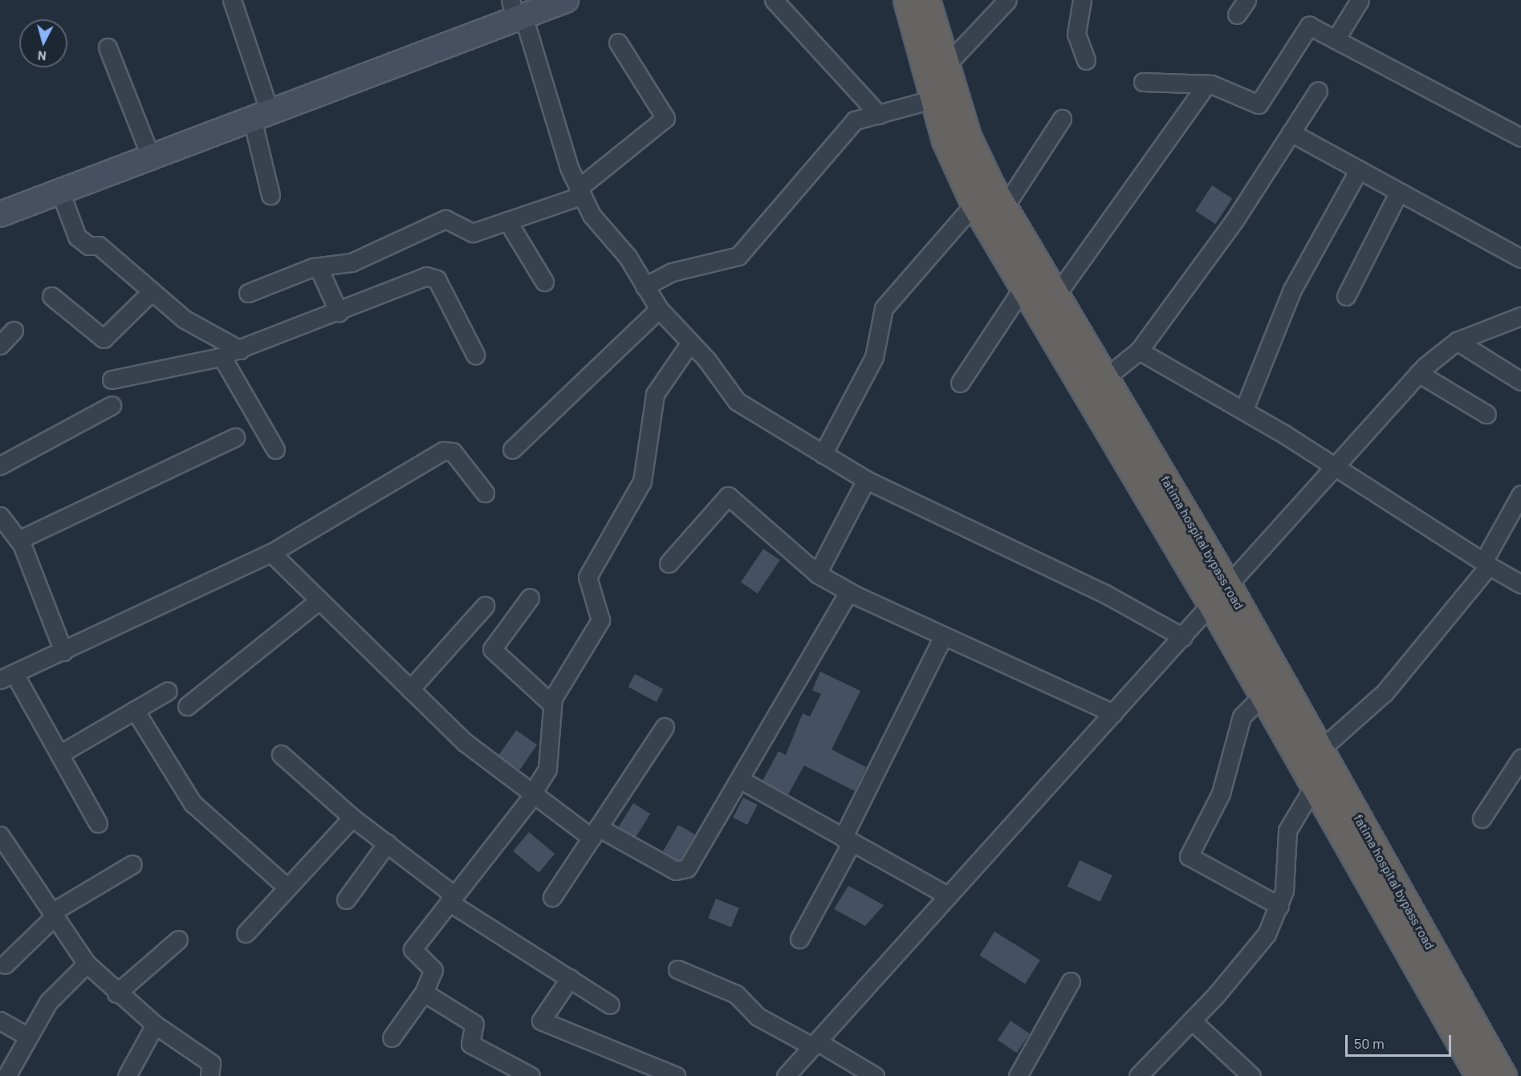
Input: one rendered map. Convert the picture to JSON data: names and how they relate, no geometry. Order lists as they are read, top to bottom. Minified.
{"streets":{"highway":["fatima hospital bypass road"]},"scale_bar":"50 m","north":"bottom"}
